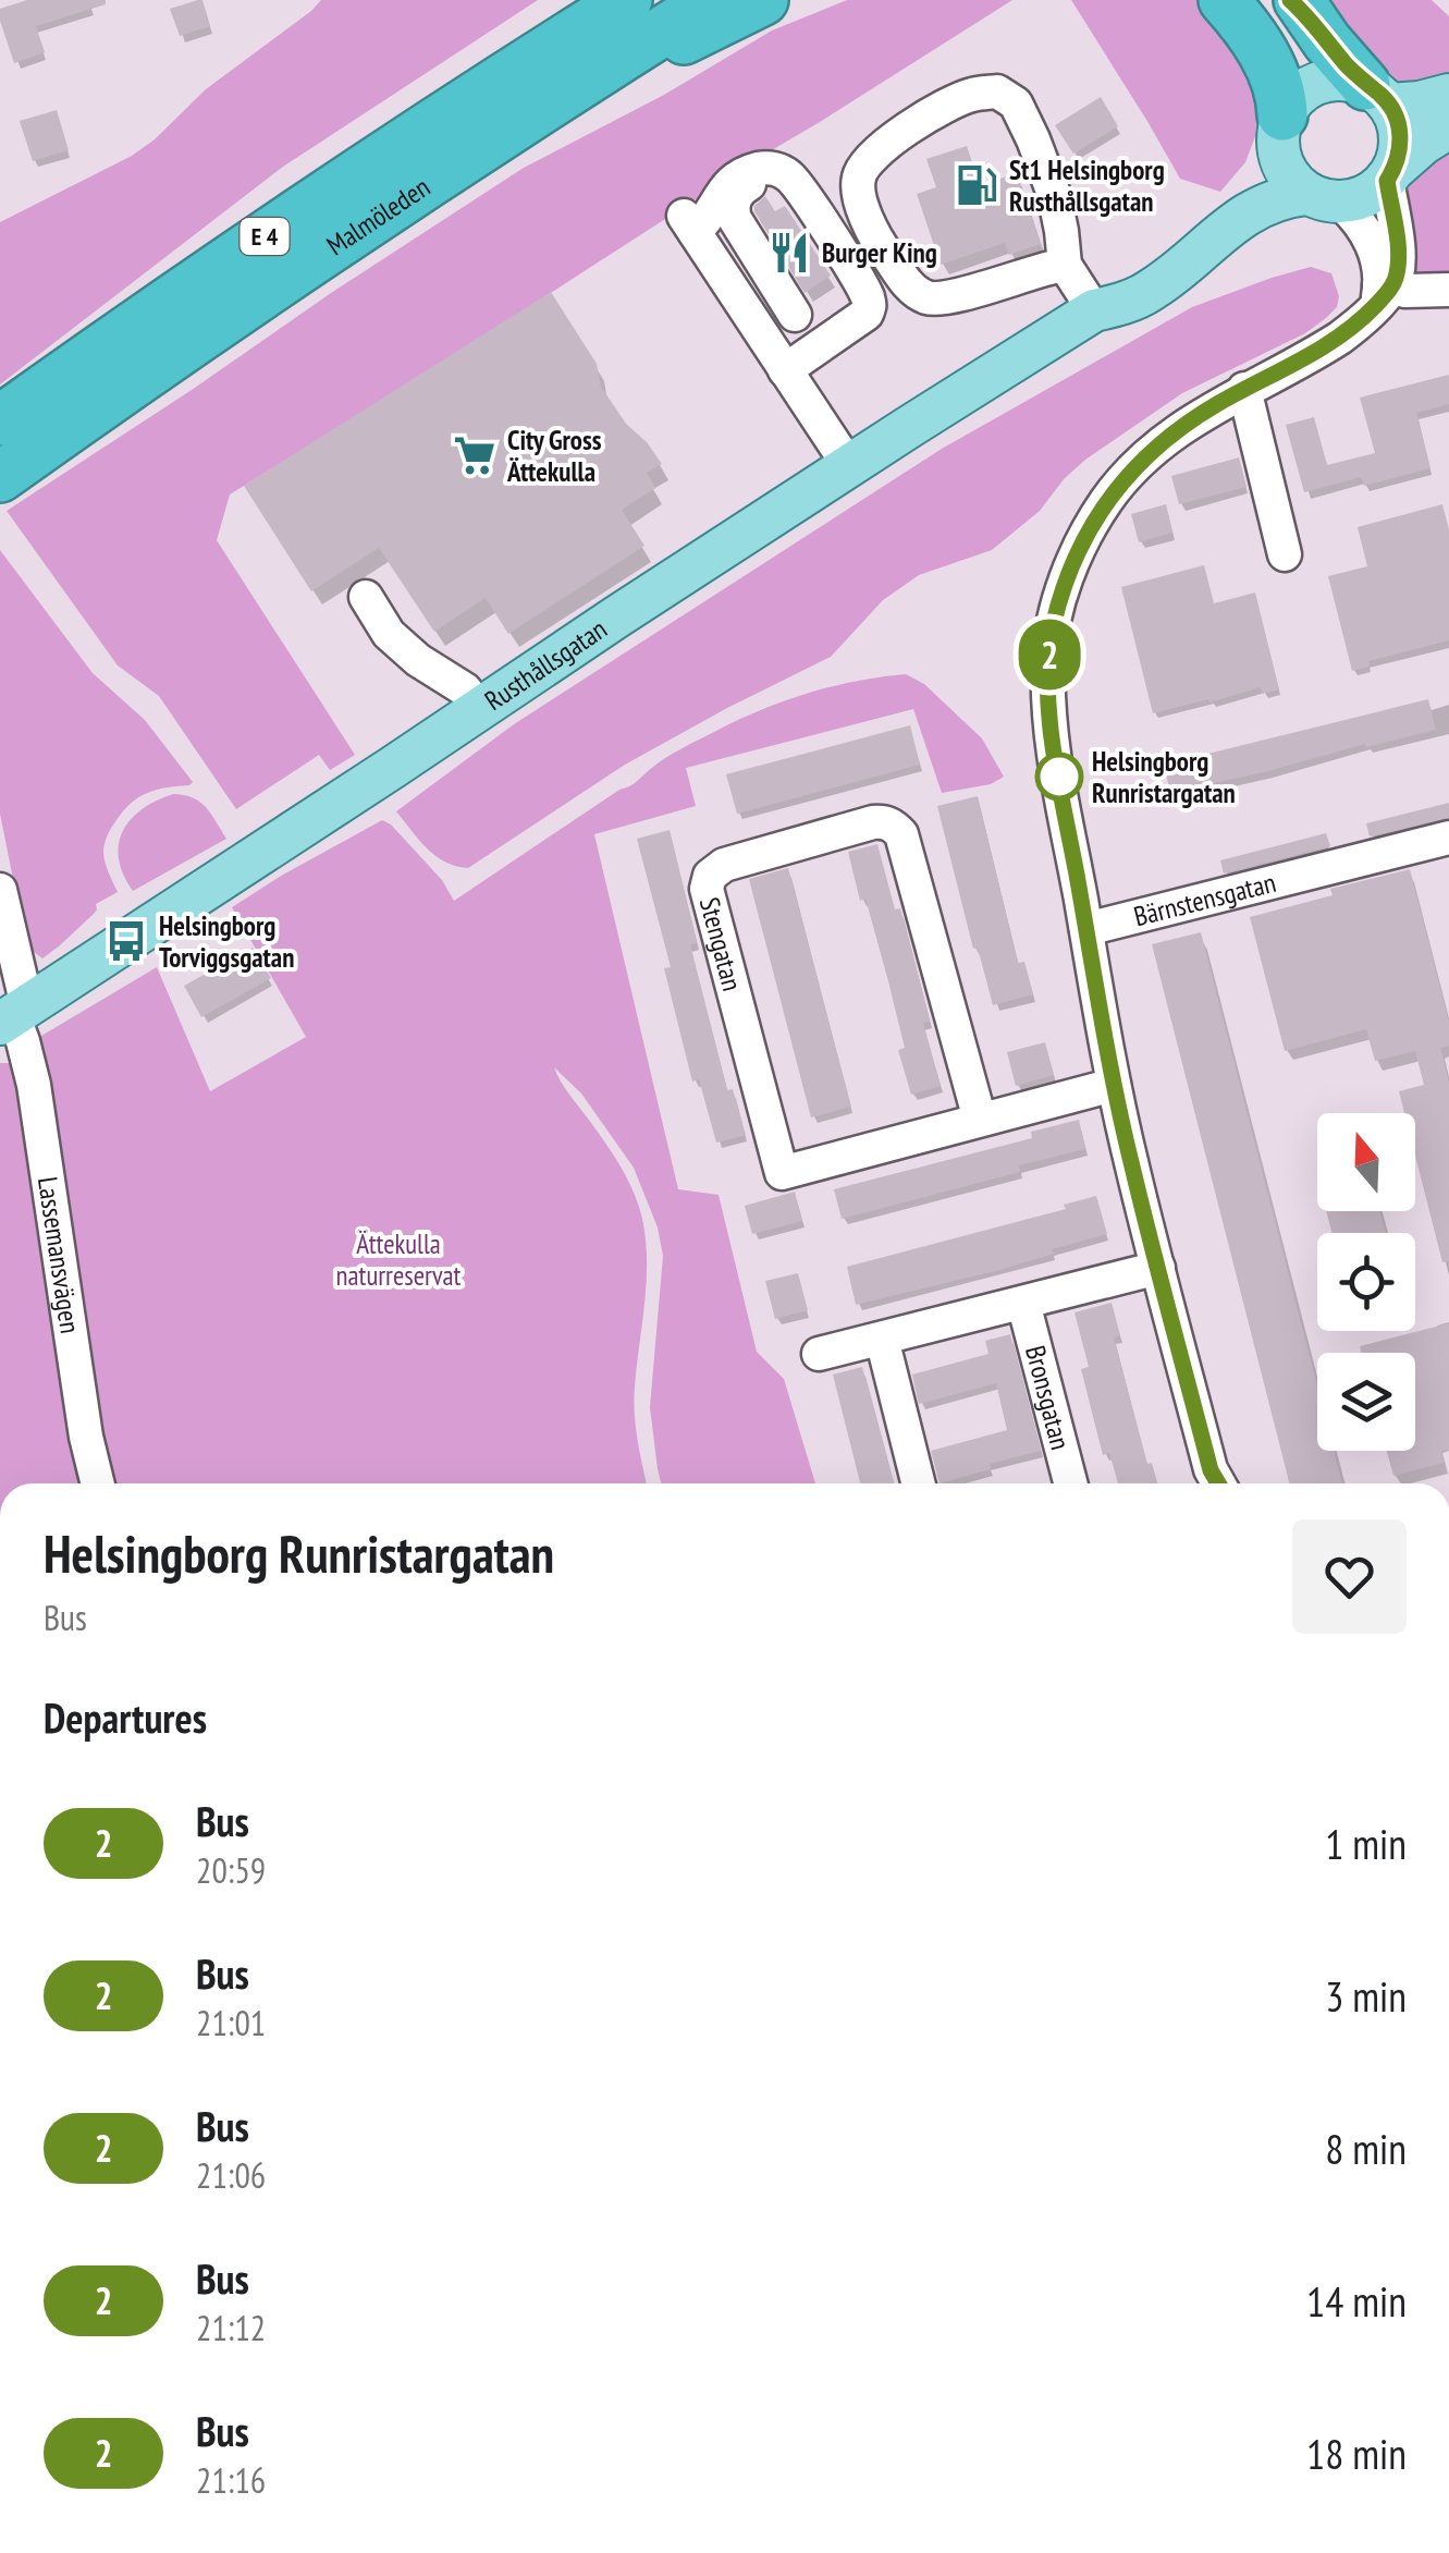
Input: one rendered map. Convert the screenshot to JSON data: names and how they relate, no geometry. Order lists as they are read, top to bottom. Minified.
{"streets":{"highway":["Malmöleden","E 4"],"main road":["Rusthållsgatan"],"street":["Bärnstensgatan","Stengatan","Lassemansvägen","Bronsgatan"]},"crossings":[["Rusthållsgatan","Lassemansvägen"]],"parks":["Ättekulla naturreservat"],"places":{"fuel station":["St1 Helsingborg Rusthållsgatan"],"restaurant":["Burger King"],"supermarket":["City Gross Ättekulla"],"other":["Helsingborg Runristargatan"],"bus stop":["Helsingborg Torviggsgatan"]},"lines":["bus line 2"],"north":"top","page":{"on_map":"2","heading":[["Helsingborg Runristargatan","Bus"],"Departures"],"list":[{"mark":"2","name":"Bus","note":"20:59","value":"1 min"},{"mark":"2","name":"Bus","note":"21:01","value":"3 min"},{"mark":"2","name":"Bus","note":"21:06","value":"8 min"},{"mark":"2","name":"Bus","note":"21:12","value":"14 min"},{"mark":"2","name":"Bus","note":"21:16","value":"18 min"}]}}
